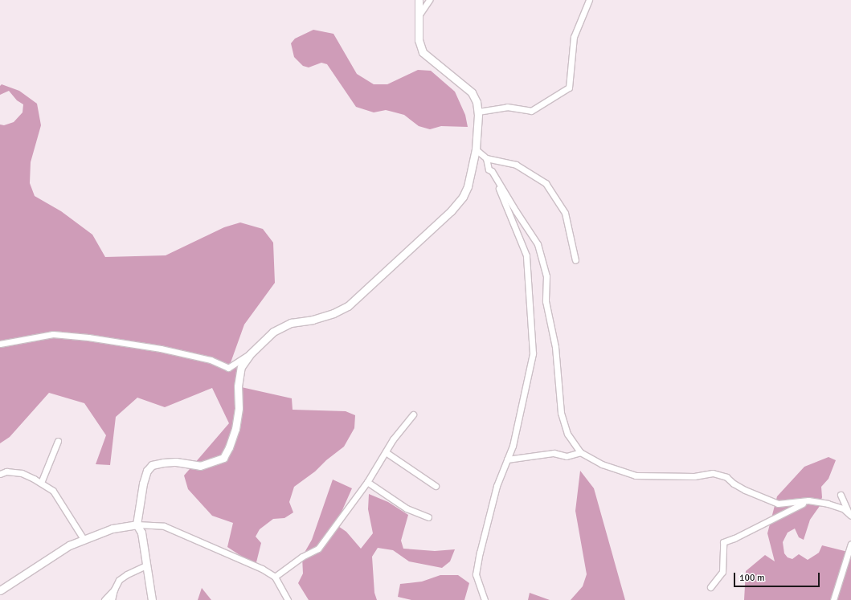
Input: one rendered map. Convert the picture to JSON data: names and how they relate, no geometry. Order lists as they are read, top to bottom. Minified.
{"scale_bar":"100 m"}
